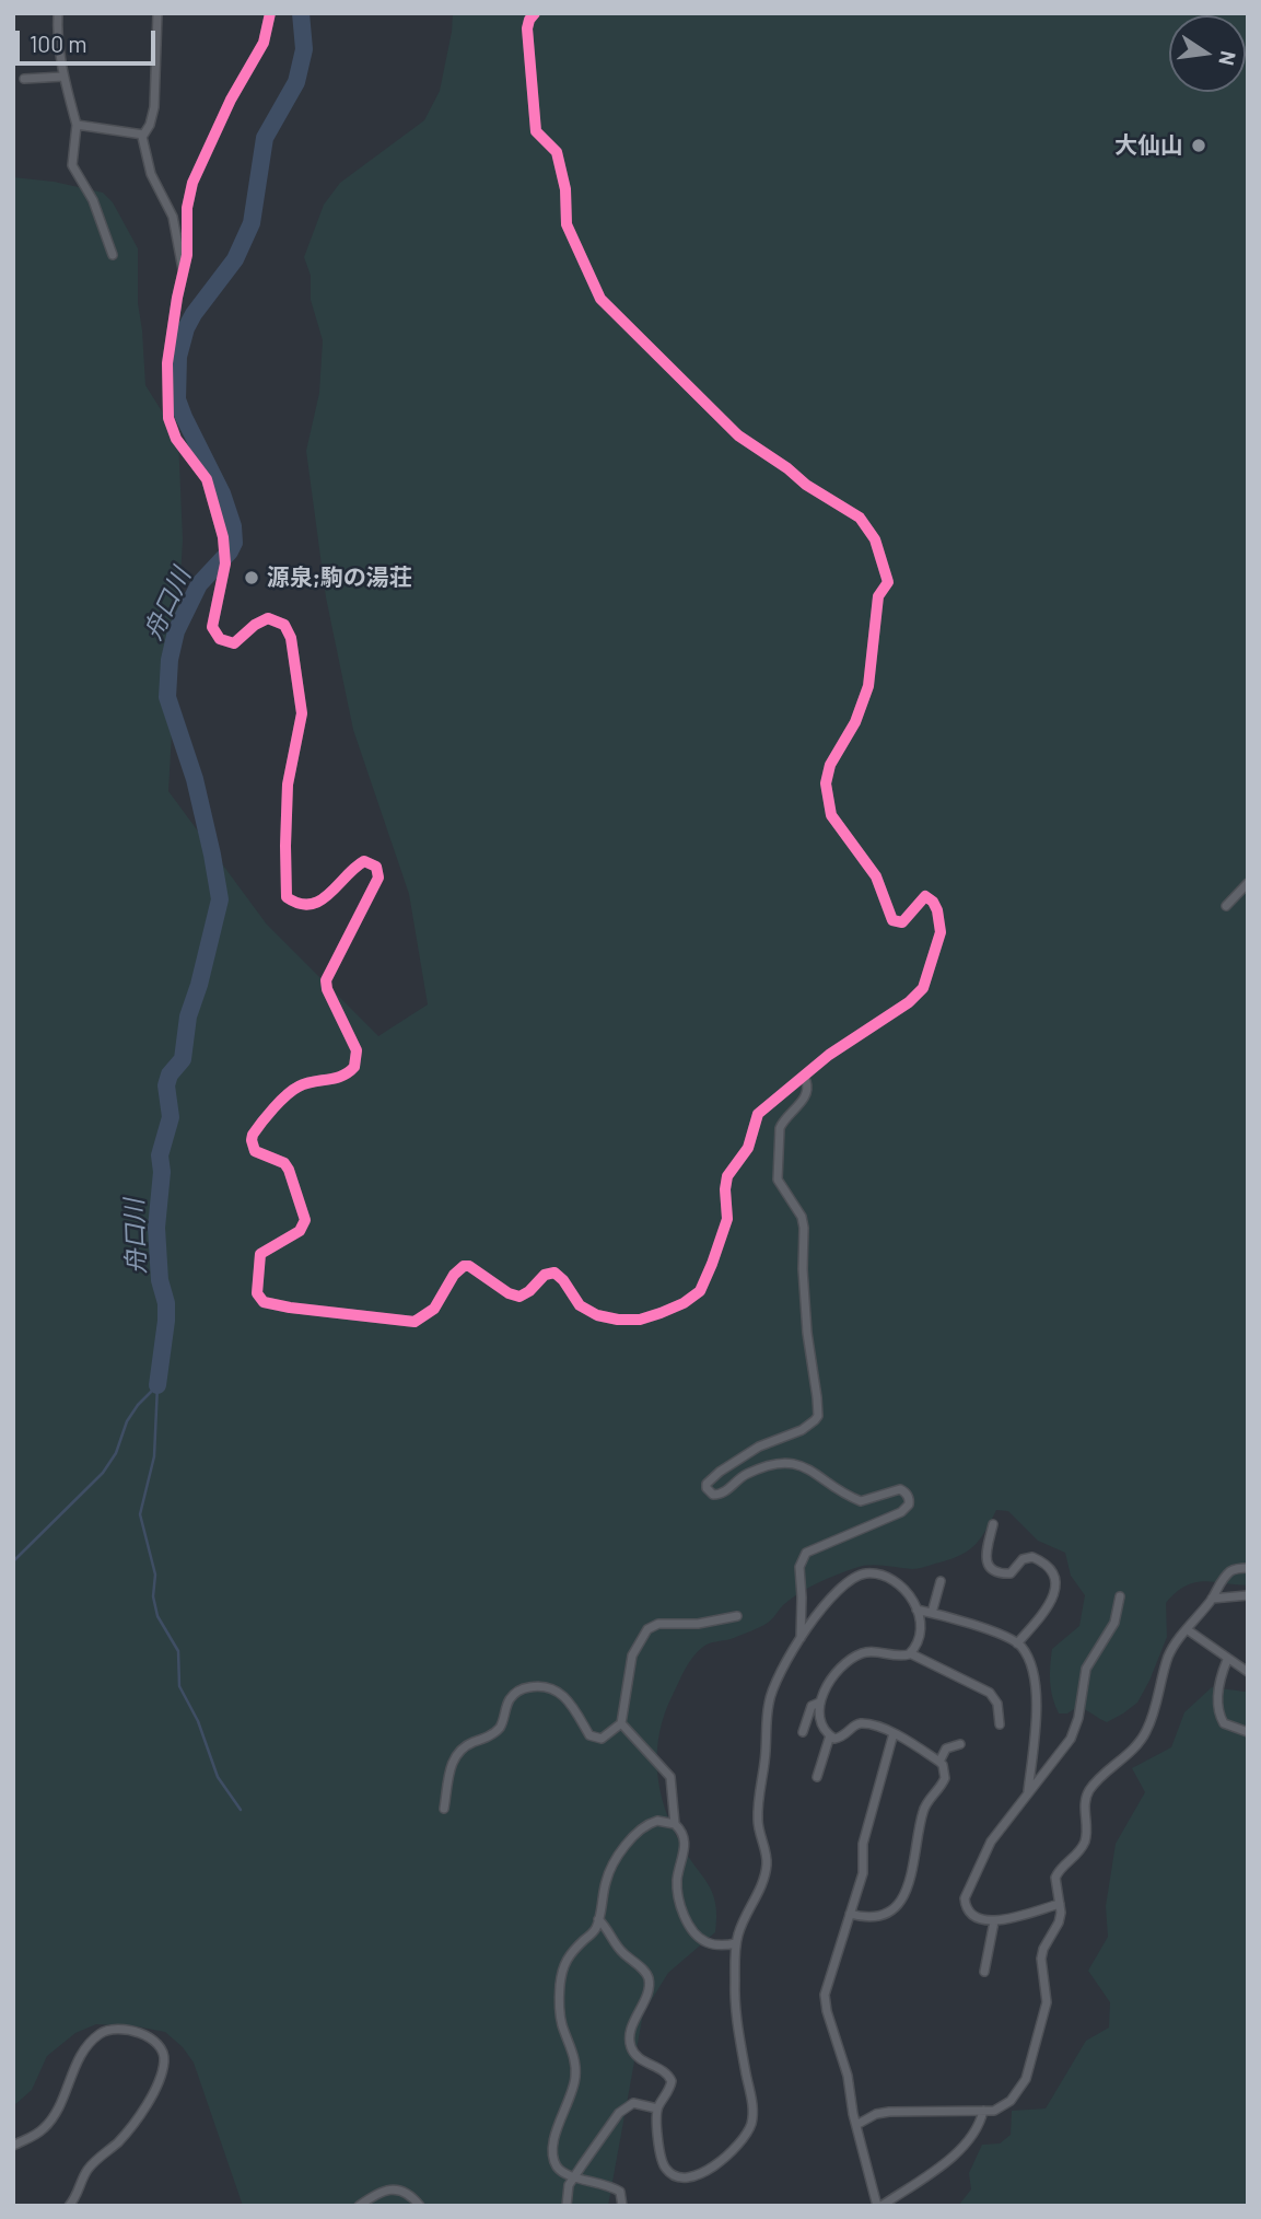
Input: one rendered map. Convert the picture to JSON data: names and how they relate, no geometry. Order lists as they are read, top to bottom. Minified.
{"water":["舟口川"],"places":["大仙山","源泉;駒の湯荘"],"scale_bar":"100 m","north":"right"}
